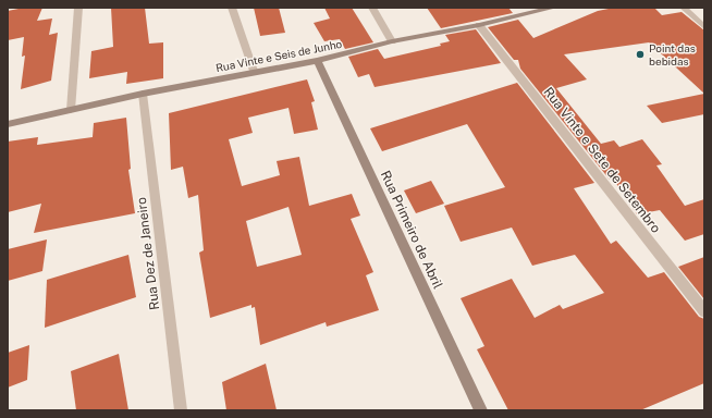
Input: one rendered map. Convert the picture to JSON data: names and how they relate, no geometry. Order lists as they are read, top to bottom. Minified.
{"streets":{"street":["Rua Vinte e Seis de Junho","Rua Vinte e Sete de Setembro","Rua Primeiro de Abril","Rua Dez de Janeiro"]},"crossings":[["Rua Vinte e Seis de Junho","Rua Vinte e Sete de Setembro"],["Rua Vinte e Seis de Junho","Rua Primeiro de Abril"],["Rua Vinte e Seis de Junho","Rua Dez de Janeiro"]],"places":["Point das bebidas"]}
